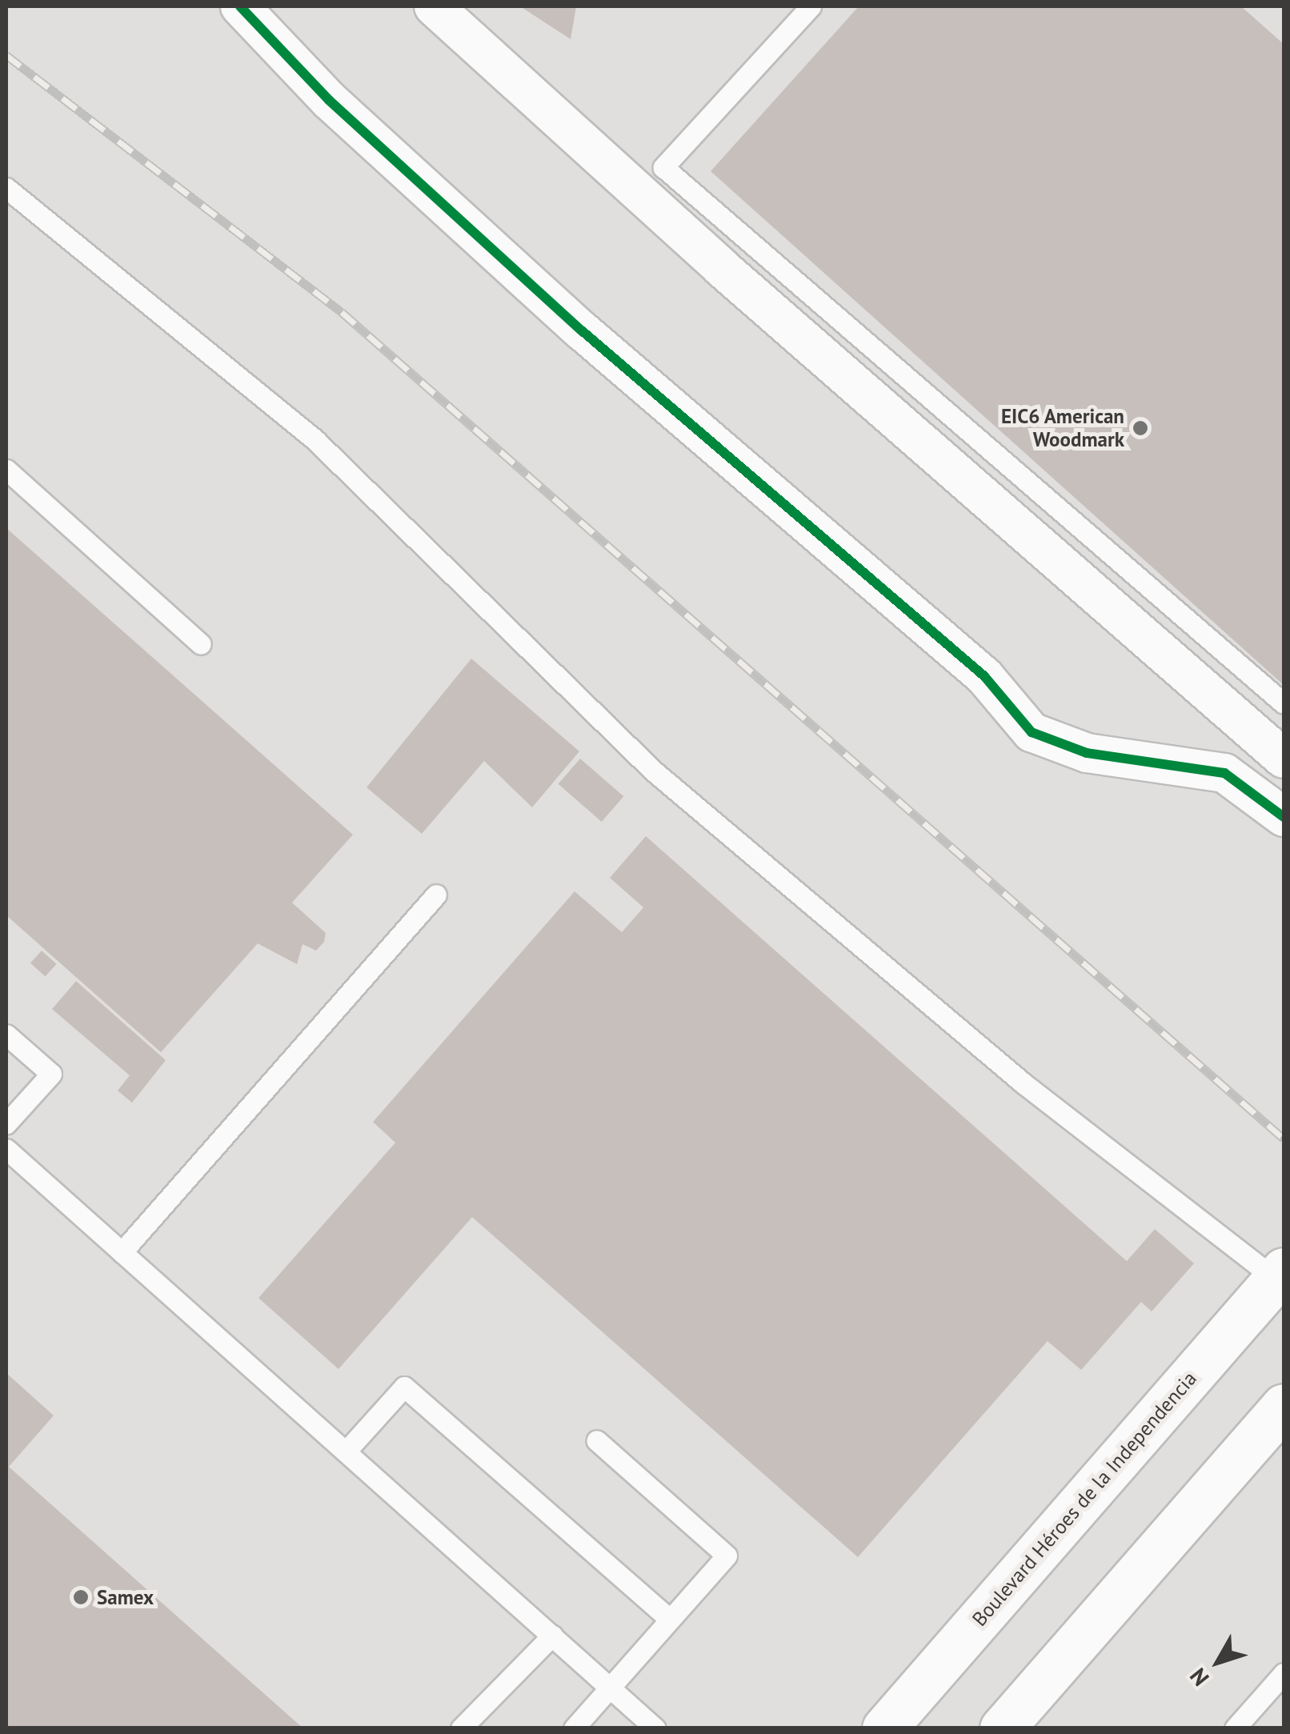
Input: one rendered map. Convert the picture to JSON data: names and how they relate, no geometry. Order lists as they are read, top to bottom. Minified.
{"streets":{"main road":["Boulevard Héroes de la Independencia"]},"places":["EIC6 American Woodmark","Samex"],"north":"bottom left"}
